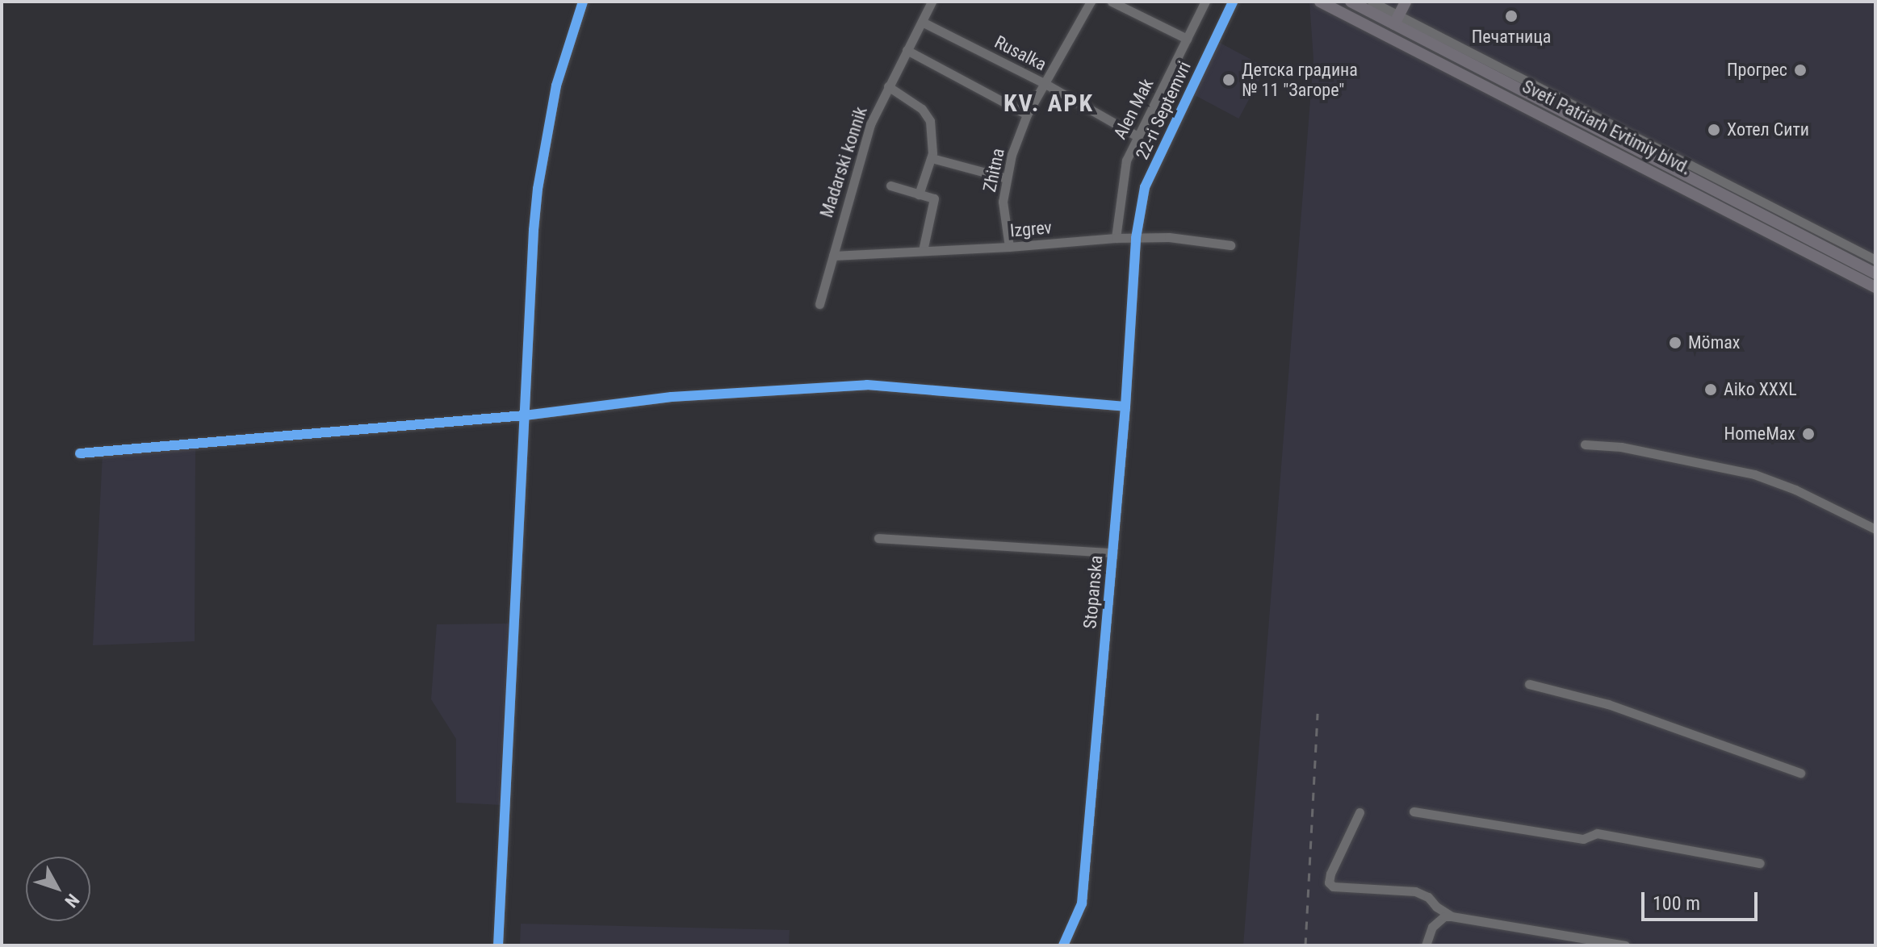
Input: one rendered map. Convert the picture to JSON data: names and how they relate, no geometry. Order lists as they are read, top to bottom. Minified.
{"streets":{"main road":["Sveti Patriarh Evtimiy blvd."],"street":["Rusalka","Alen Mak","22-ri Septemvri","Madarski konnik","Zhitna","Izgrev","Stopanska"]},"crossings":[["Rusalka","Alen Mak"],["Rusalka","Madarski konnik"],["Rusalka","Zhitna"],["Alen Mak","Izgrev"],["22-ri Septemvri","Izgrev"],["22-ri Septemvri","Stopanska"],["Madarski konnik","Izgrev"],["Zhitna","Izgrev"],["Izgrev","Stopanska"]],"districts":["KV. APK"],"places":["Печатница","Прогрес","Детска градина № 11 \"Загоре\"","Хотел Сити","Mömax","Aiko XXXL","HomeMax"],"scale_bar":"100 m","north":"bottom right"}
